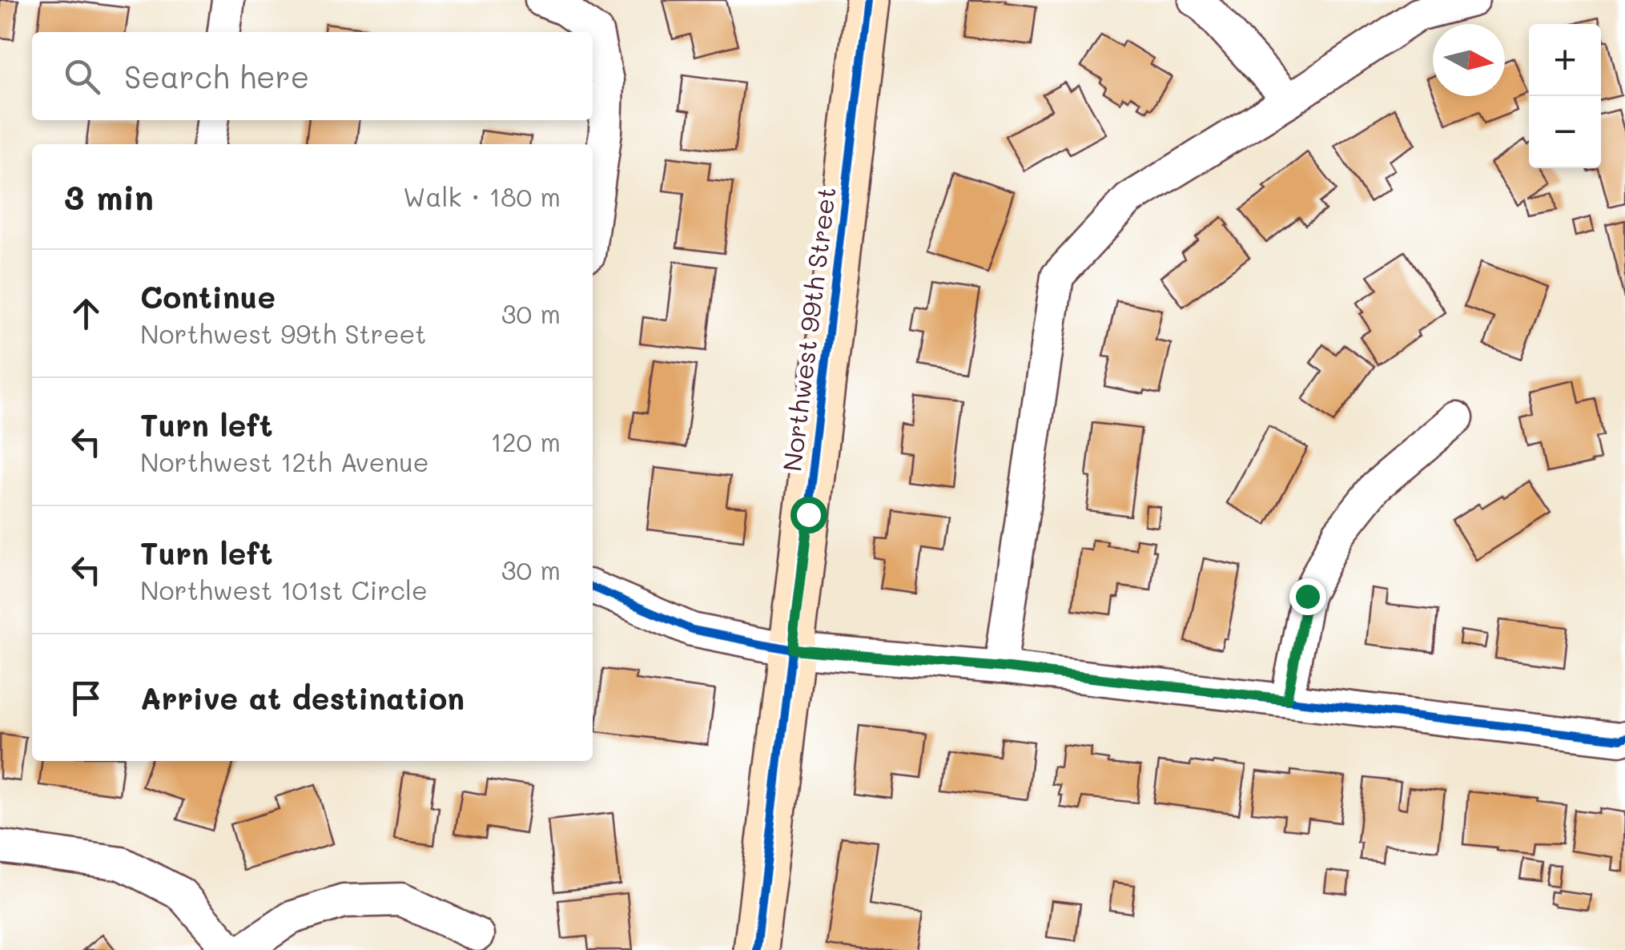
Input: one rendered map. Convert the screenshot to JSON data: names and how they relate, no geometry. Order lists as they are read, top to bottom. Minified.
{"streets":{"main road":["Northwest 99th Street"]},"north":"right","page":{"map_buttons":["+","−"],"search":"Search here","heading":["3 min","Walk · 180 m"],"list":[["Continue","Northwest 99th Street","30 m"],["Turn left","Northwest 12th Avenue","120 m"],["Turn left","Northwest 101st Circle","30 m"],"Arrive at destination"]}}
